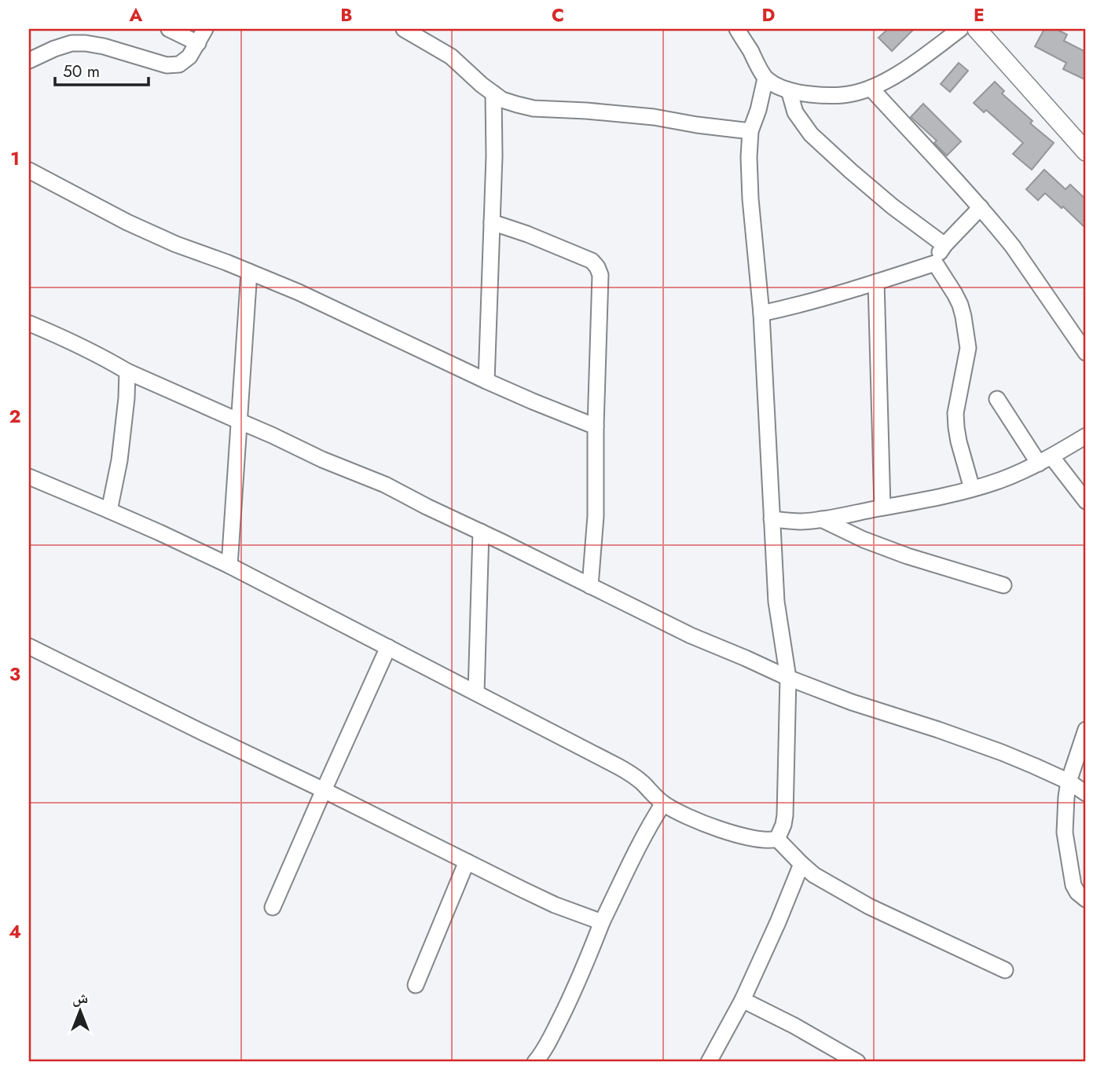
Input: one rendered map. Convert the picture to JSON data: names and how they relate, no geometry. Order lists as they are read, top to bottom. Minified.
{"scale_bar":"50 m","north":"top","grid":{"columns":["A","B","C","D","E"],"rows":["1","2","3","4"]}}
